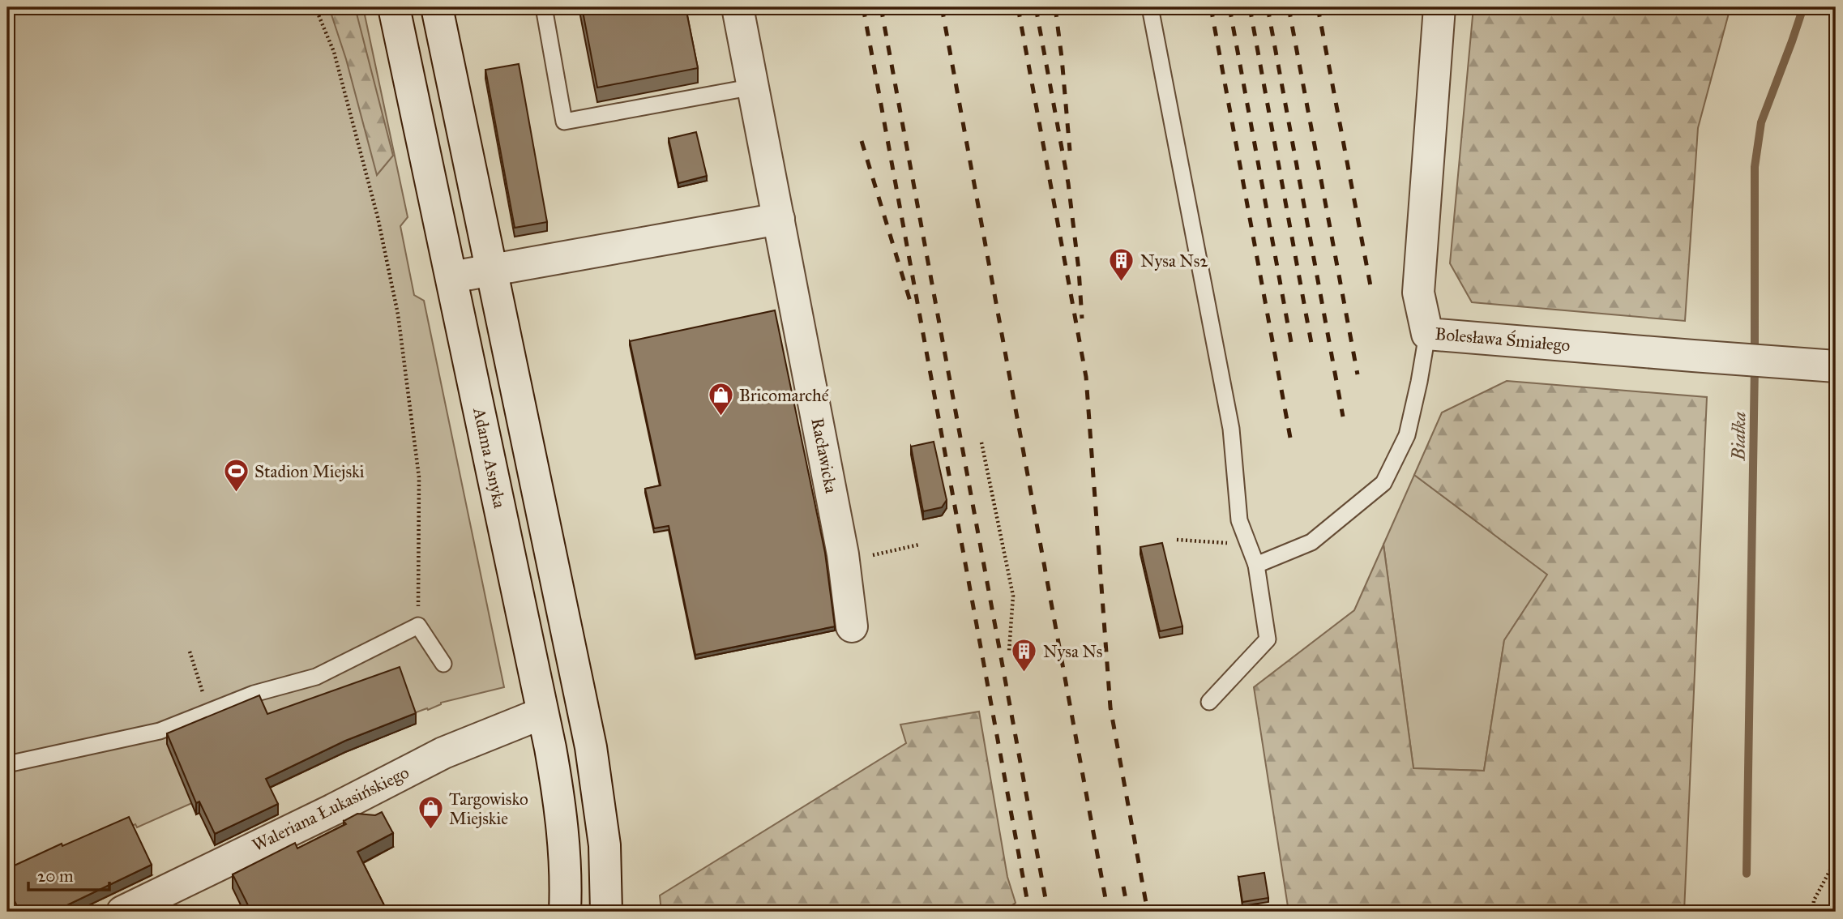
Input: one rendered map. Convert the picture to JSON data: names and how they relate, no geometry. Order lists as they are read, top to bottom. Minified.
{"streets":{"street":["Bolesława Śmiałego","Racławicka","Adama Asnyka","Waleriana Łukasińskiego"]},"crossings":[["Adama Asnyka","Waleriana Łukasińskiego"]],"water":["Białka"],"places":{"building":["Nysa Ns2","Nysa Ns"],"shop":["Bricomarché","Targowisko Miejskie"],"sports":["Stadion Miejski"]},"scale_bar":"20 m"}
